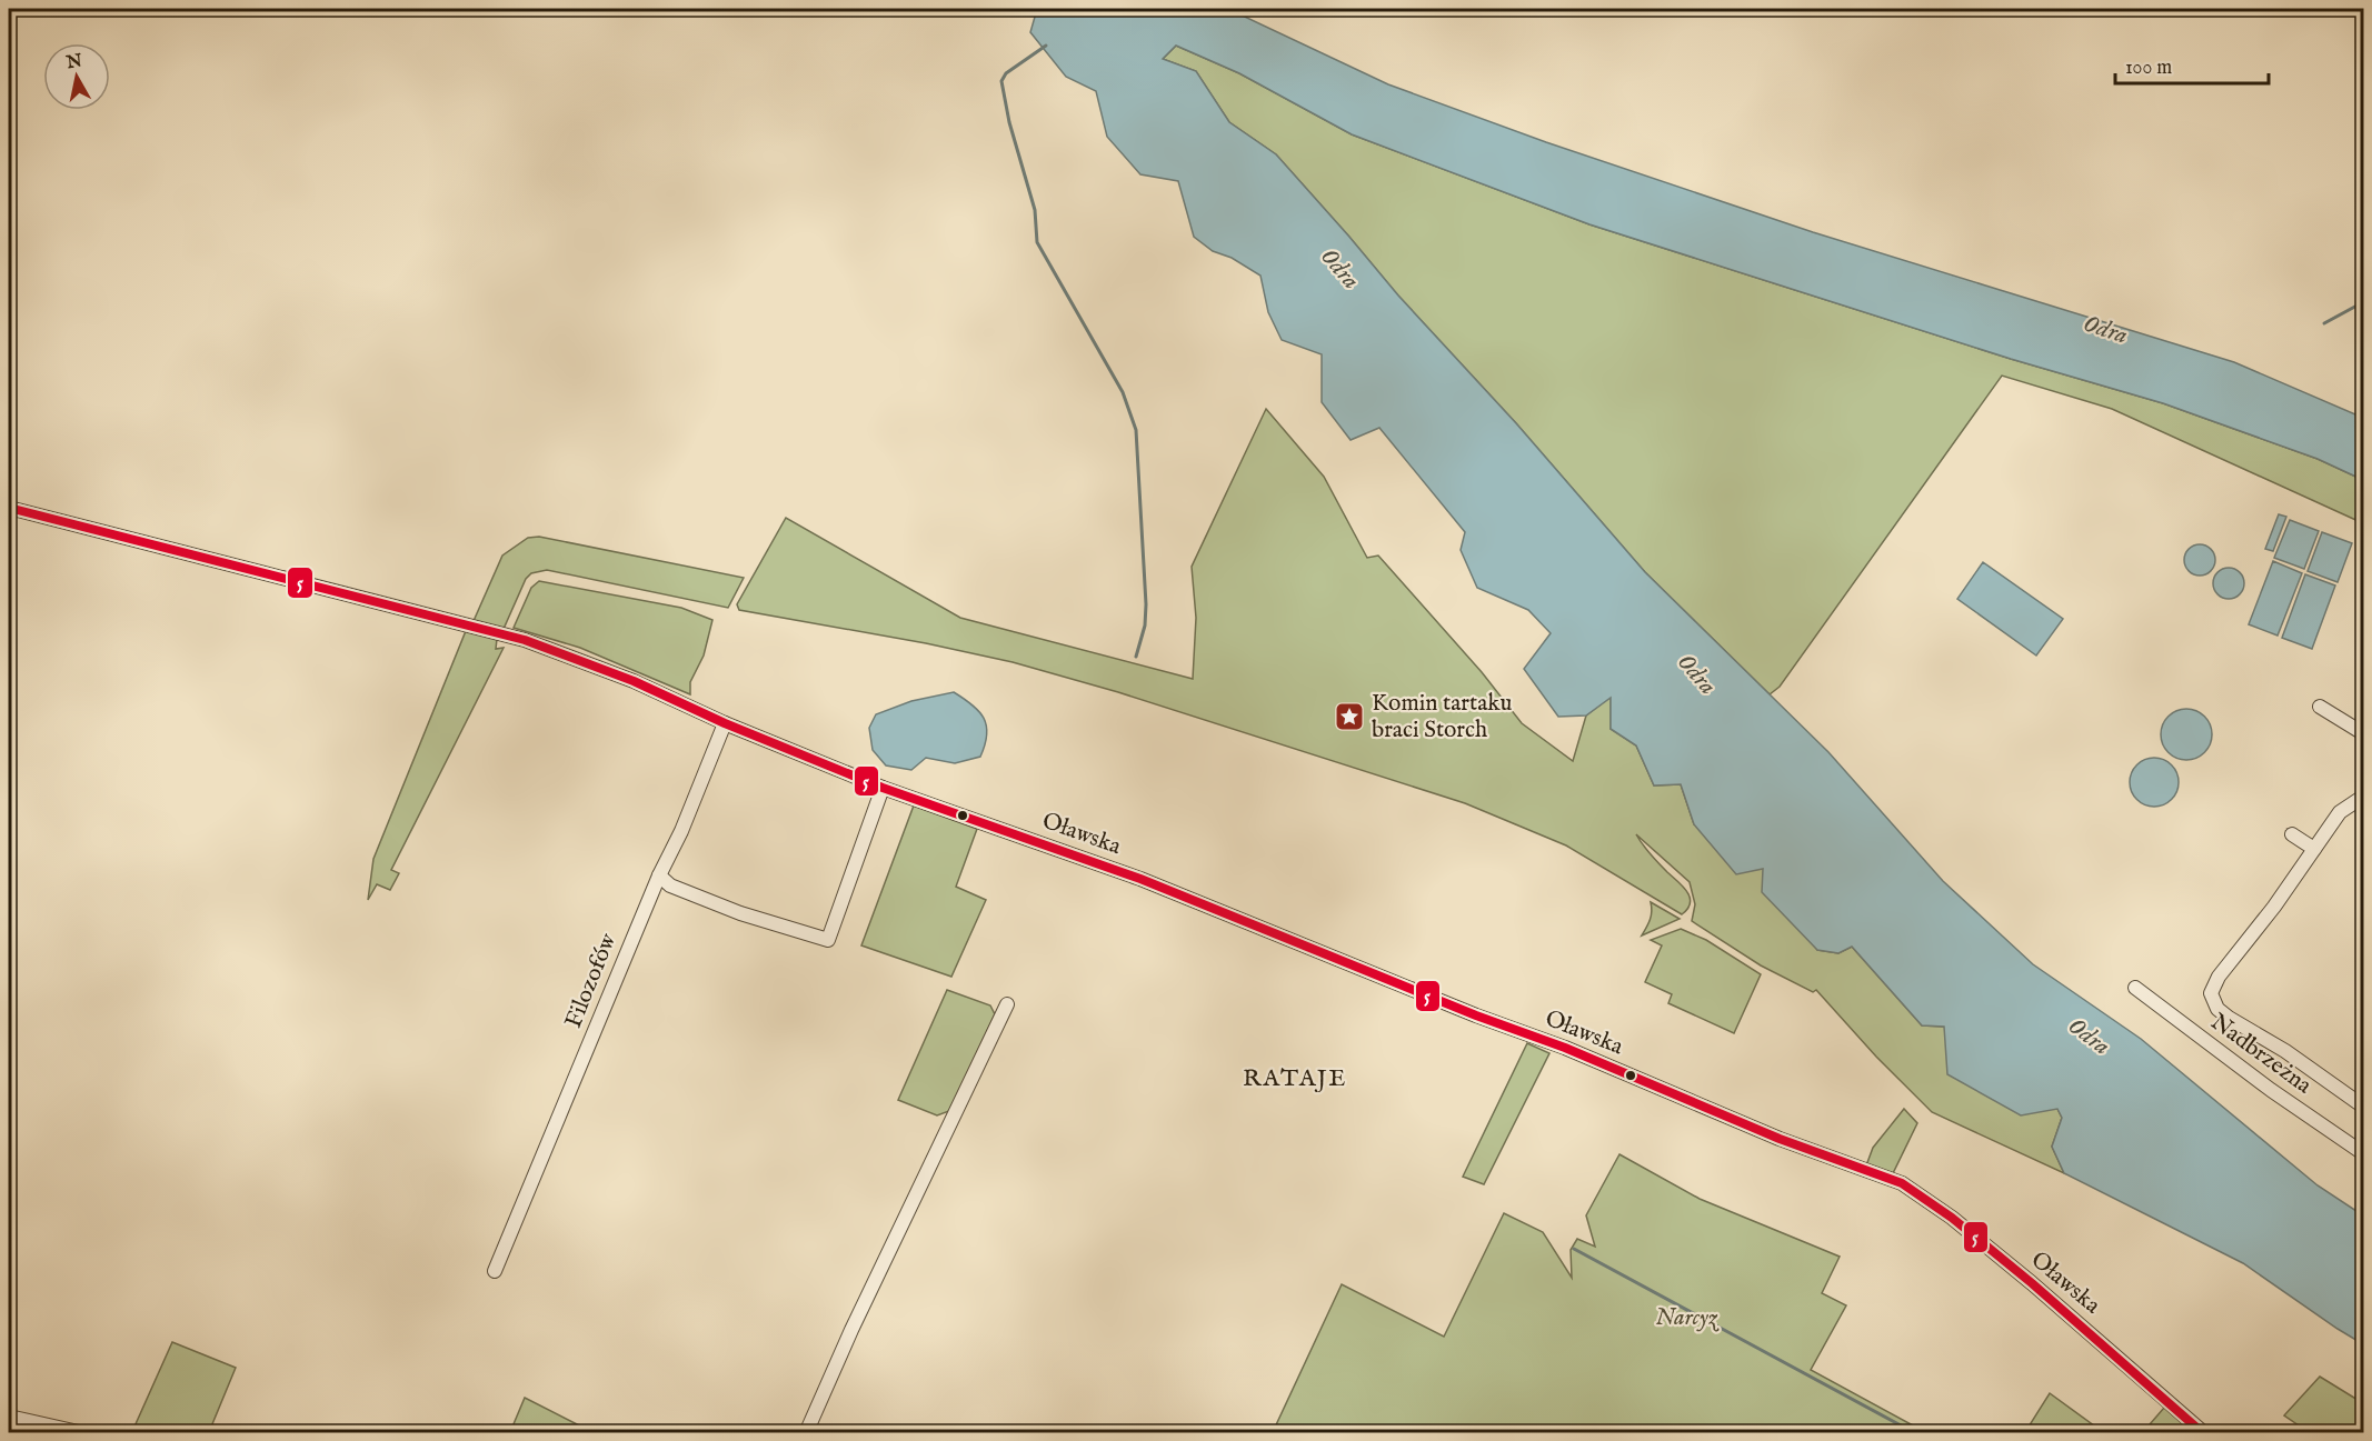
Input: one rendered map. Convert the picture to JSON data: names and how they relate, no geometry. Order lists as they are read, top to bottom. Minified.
{"streets":{"street":["Oławska","Filozofów","Nadbrzeżna"]},"crossings":[["Oławska","Filozofów"]],"districts":["RATAJE"],"water":["Odra"],"parks":["Narcyz"],"places":{"place":["Komin tartaku braci Storch"]},"lines":["transit line 5"],"scale_bar":"100 m","north":"top"}
